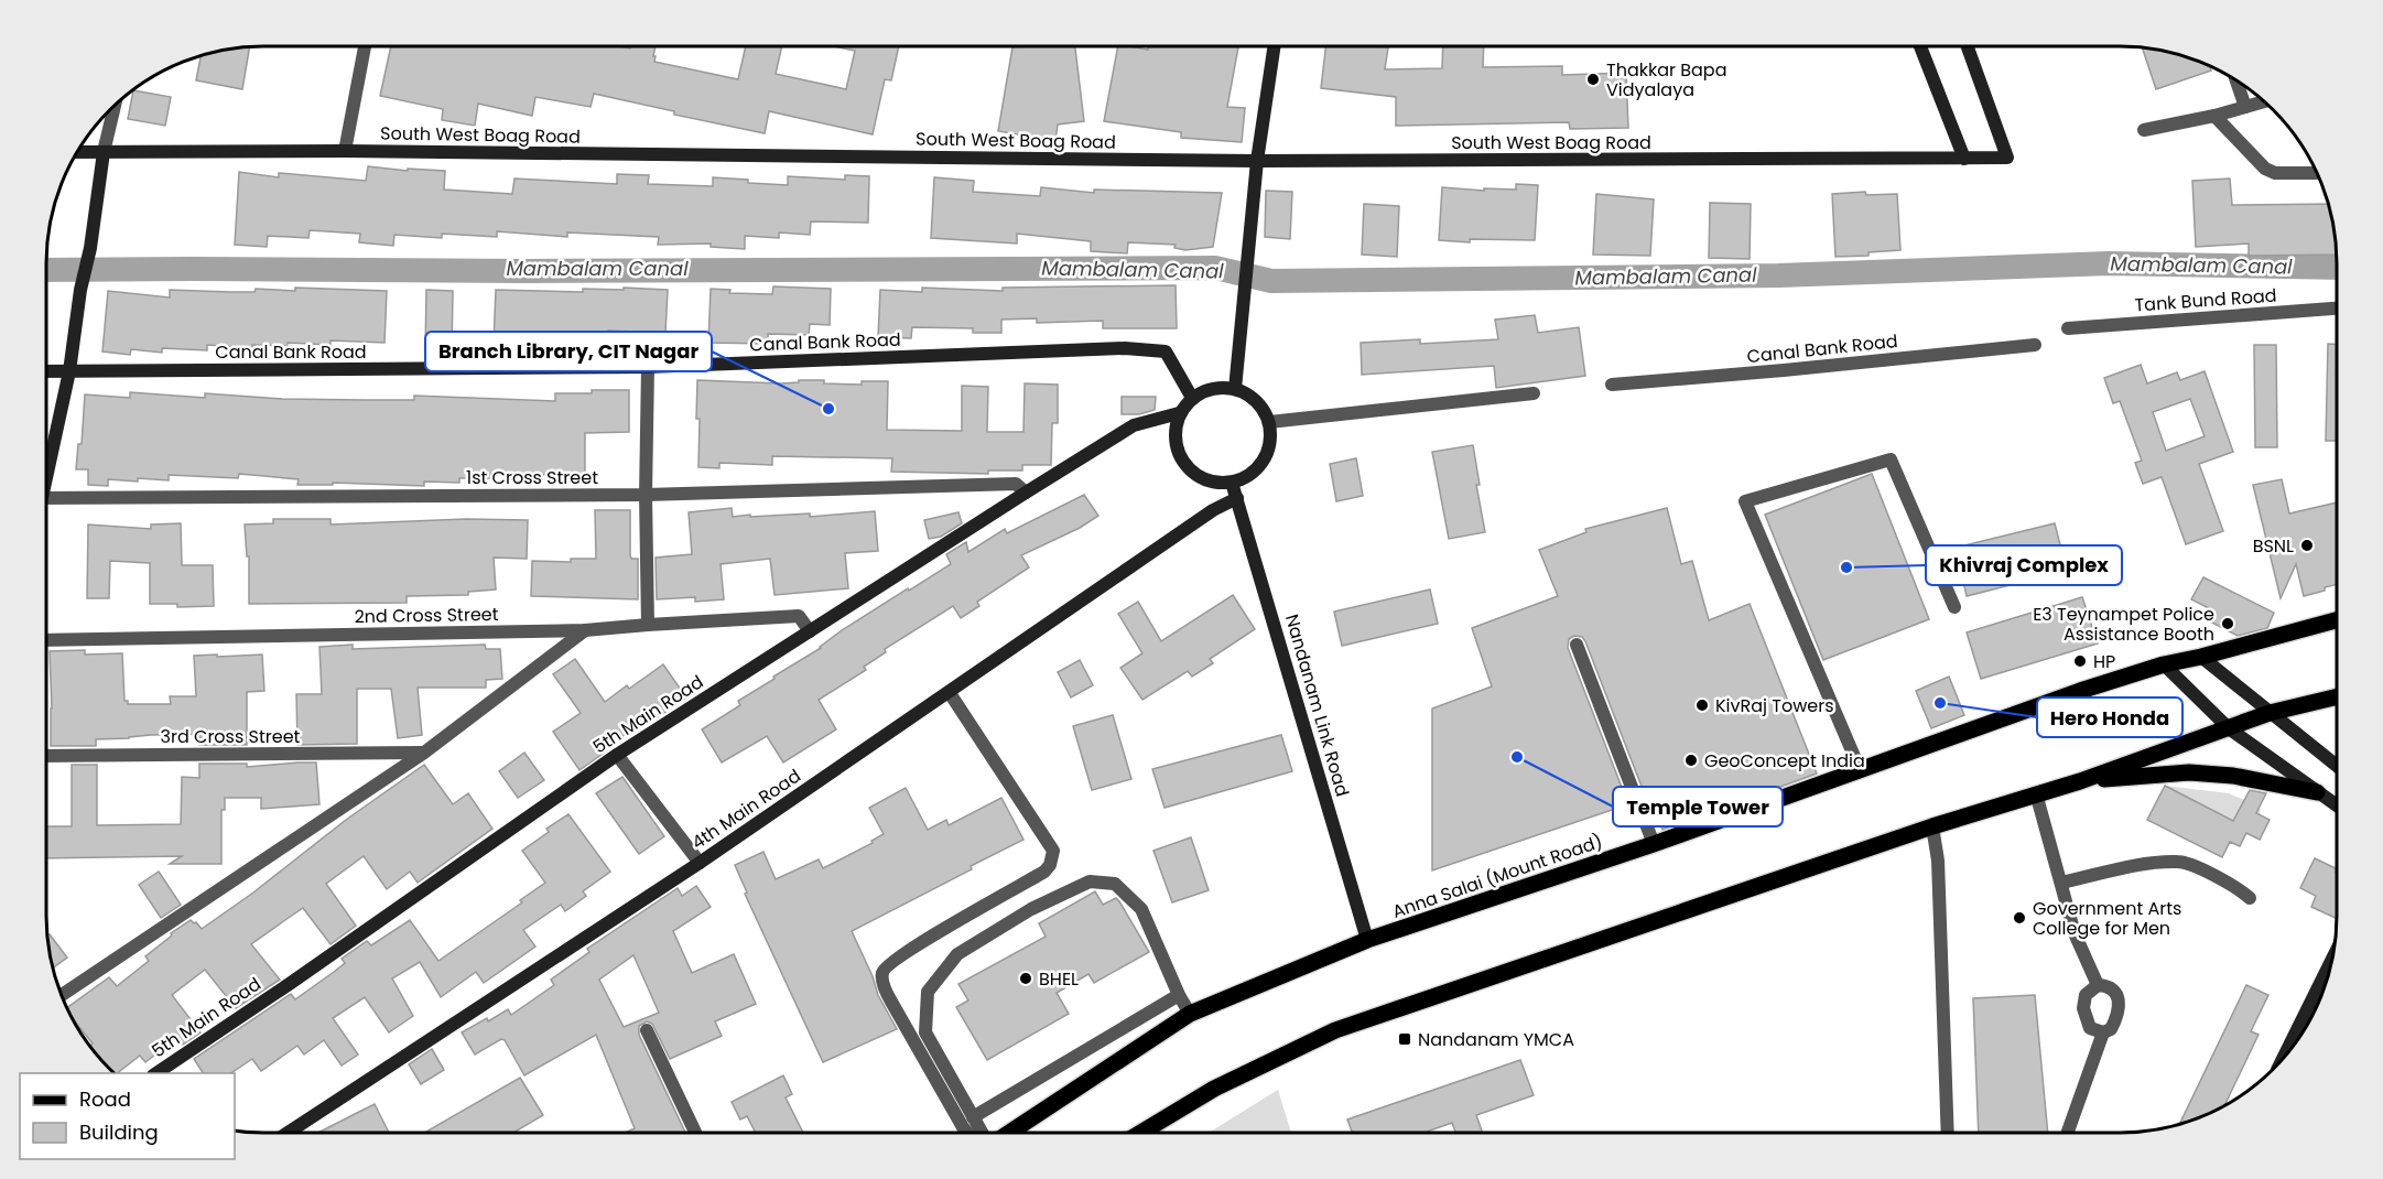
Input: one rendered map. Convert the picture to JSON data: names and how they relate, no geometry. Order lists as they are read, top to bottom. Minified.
{"streets":{"main road":["Anna Salai (Mount Road)"],"street":["South West Boag Road","Tank Bund Road","Canal Bank Road","1st Cross Street","2nd Cross Street","Nandanam Link Road","5th Main Road","3rd Cross Street","4th Main Road"]},"crossings":[["Canal Bank Road","Nandanam Link Road"],["Canal Bank Road","5th Main Road"],["1st Cross Street","5th Main Road"],["2nd Cross Street","5th Main Road"],["Nandanam Link Road","5th Main Road"],["Nandanam Link Road","4th Main Road"],["Nandanam Link Road","Anna Salai (Mount Road)"]],"water":["Mambalam Canal"],"places":{"other":["Thakkar Bapa Vidyalaya","Branch Library, CIT Nagar","BSNL","Khivraj Complex","E3 Teynampet Police Assistance Booth","HP","Hero Honda","KivRaj Towers","Temple Tower","GeoConcept India","Government Arts College for Men","BHEL"],"transit":["Nandanam YMCA"]},"legend":["Road","Building"]}
